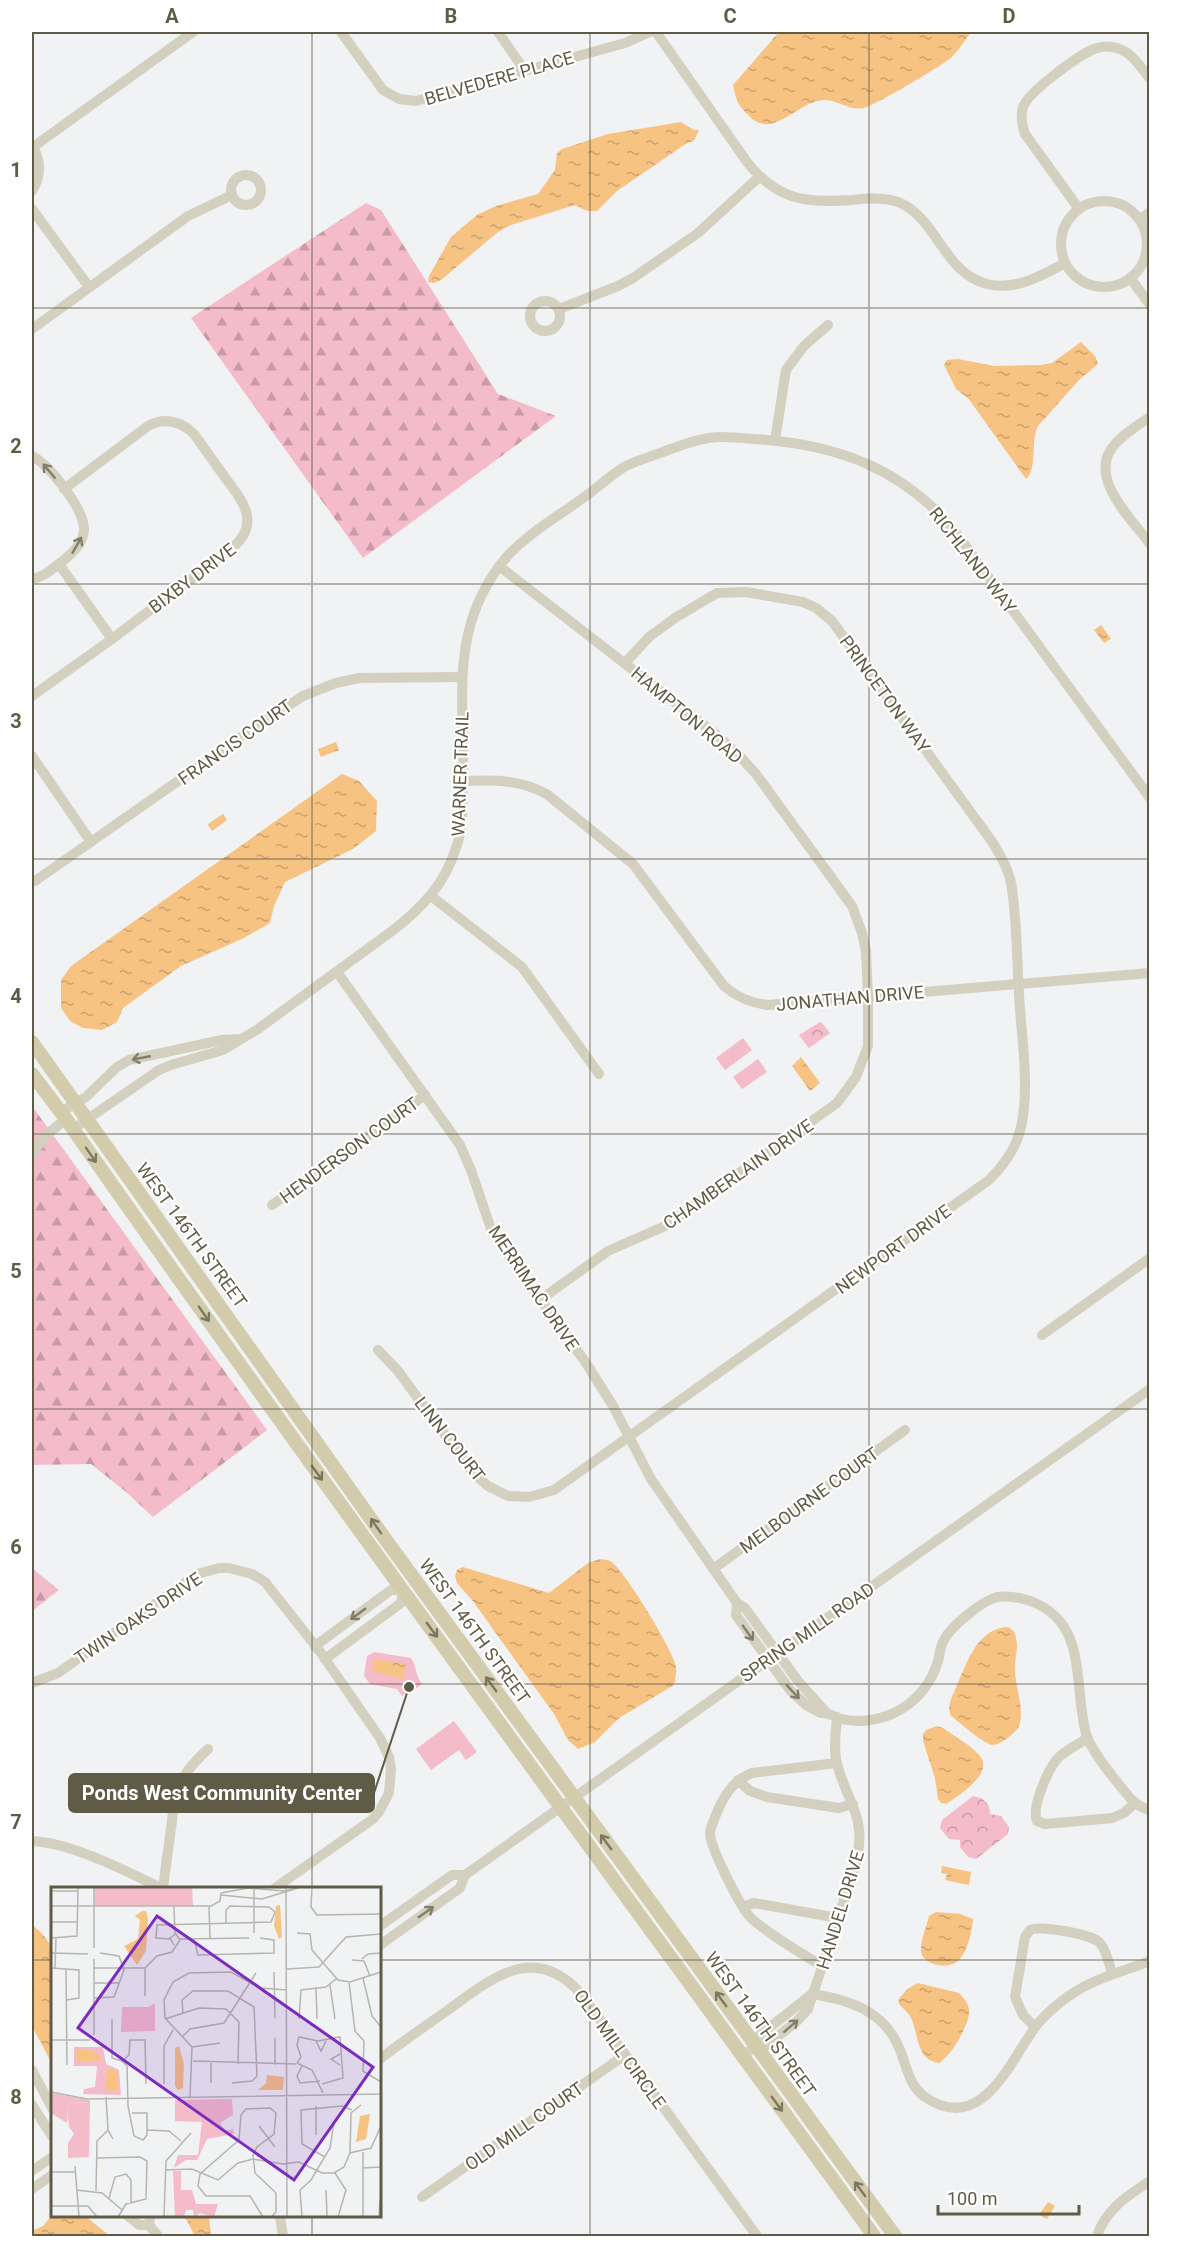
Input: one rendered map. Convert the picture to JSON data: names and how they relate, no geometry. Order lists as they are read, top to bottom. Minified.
{"streets":{"main road":["WEST 146TH STREET"],"street":["BELVEDERE PLACE","RICHLAND WAY","BIXBY DRIVE","PRINCETON WAY","HAMPTON ROAD","FRANCIS COURT","WARNER TRAIL","JONATHAN DRIVE","HENDERSON COURT","CHAMBERLAIN DRIVE","NEWPORT DRIVE","MERRIMAC DRIVE","LINN COURT","MELBOURNE COURT","TWIN OAKS DRIVE","SPRING MILL ROAD","HANDEL DRIVE","OLD MILL CIRCLE","OLD MILL COURT"]},"crossings":[["RICHLAND WAY","WARNER TRAIL"],["PRINCETON WAY","HAMPTON ROAD"],["PRINCETON WAY","JONATHAN DRIVE"],["PRINCETON WAY","NEWPORT DRIVE"],["HAMPTON ROAD","WARNER TRAIL"],["HAMPTON ROAD","JONATHAN DRIVE"],["HAMPTON ROAD","CHAMBERLAIN DRIVE"],["FRANCIS COURT","WARNER TRAIL"],["WARNER TRAIL","JONATHAN DRIVE"],["WARNER TRAIL","WEST 146TH STREET"],["WARNER TRAIL","MERRIMAC DRIVE"],["JONATHAN DRIVE","CHAMBERLAIN DRIVE"],["JONATHAN DRIVE","NEWPORT DRIVE"],["HENDERSON COURT","MERRIMAC DRIVE"],["CHAMBERLAIN DRIVE","MERRIMAC DRIVE"],["WEST 146TH STREET","SPRING MILL ROAD"],["NEWPORT DRIVE","MERRIMAC DRIVE"],["NEWPORT DRIVE","LINN COURT"],["MERRIMAC DRIVE","LINN COURT"],["MERRIMAC DRIVE","MELBOURNE COURT"],["MERRIMAC DRIVE","SPRING MILL ROAD"],["MERRIMAC DRIVE","HANDEL DRIVE"],["OLD MILL CIRCLE","OLD MILL COURT"]],"places":["Ponds West Community Center"],"scale_bar":"100 m","grid":{"columns":["A","B","C","D"],"rows":["1","2","3","4","5","6","7","8"]}}
